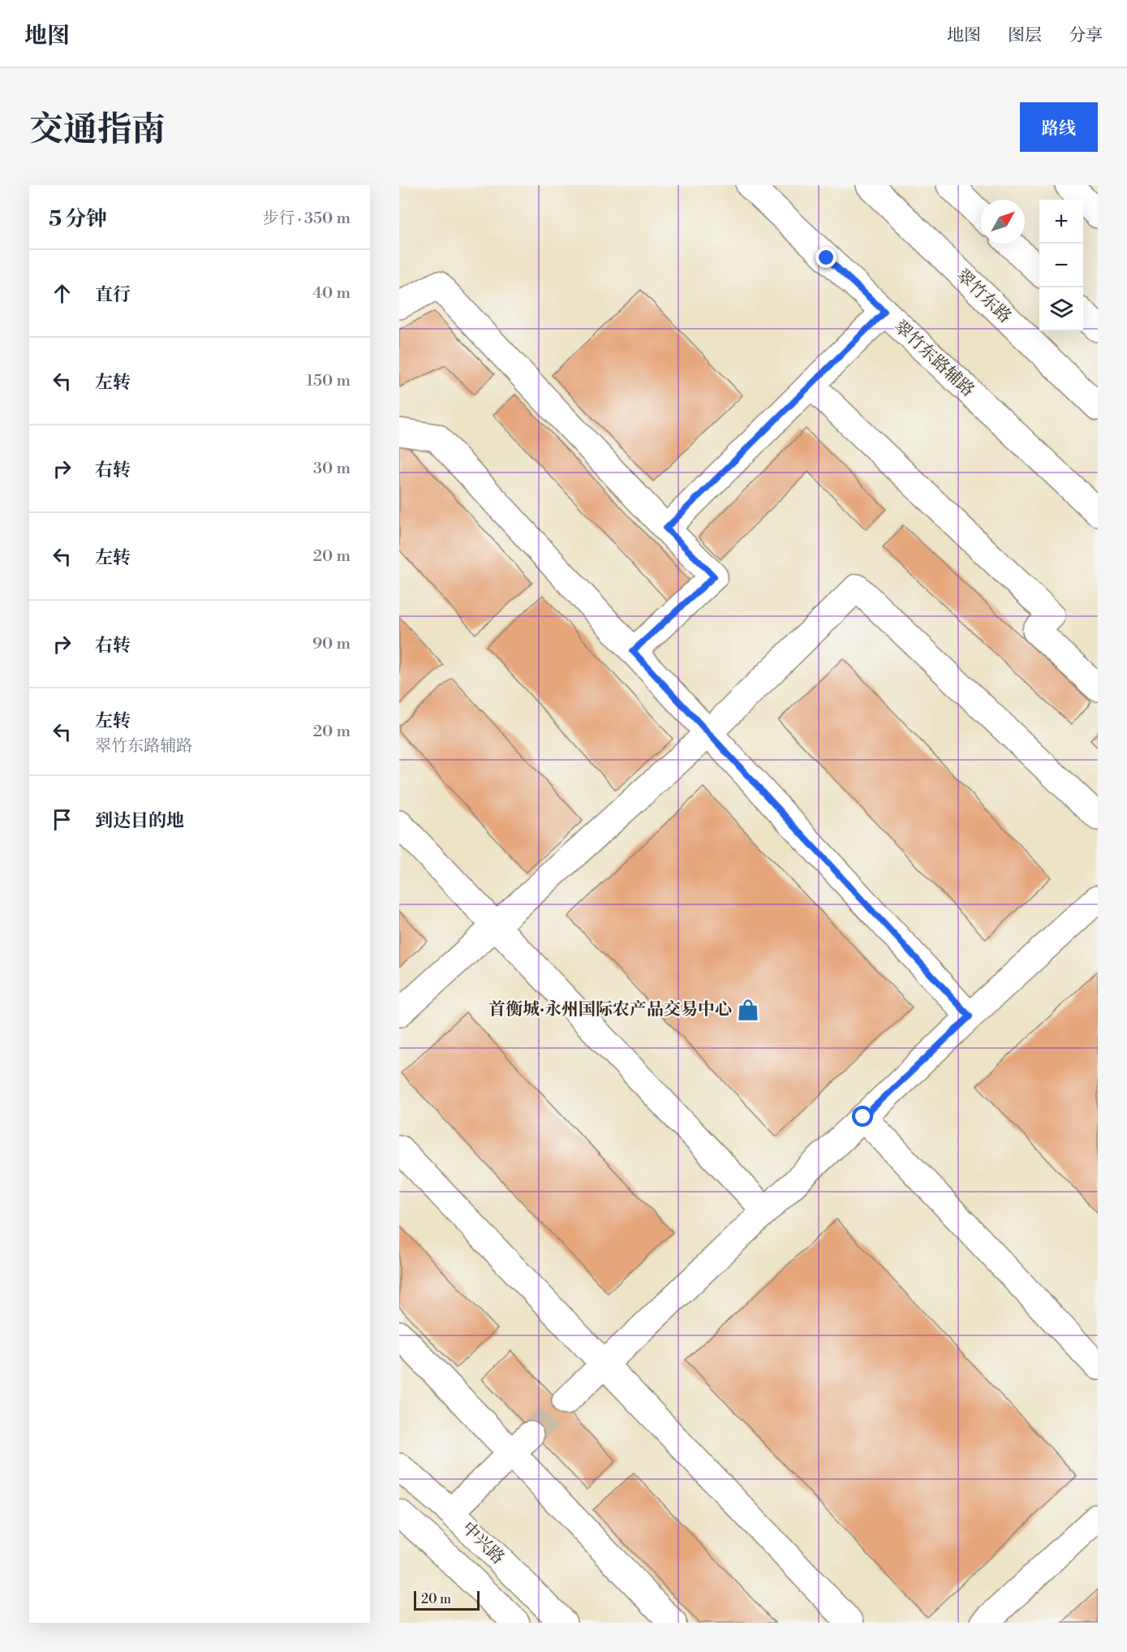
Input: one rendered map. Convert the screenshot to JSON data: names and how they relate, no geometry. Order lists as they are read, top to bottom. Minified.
{"streets":{"main road":["翠竹东路","翠竹东路辅路","中兴路"]},"places":{"shop":["首衡城·永州国际农产品交易中心"]},"scale_bar":"20 m","north":"top right","page":{"header":"地图","nav":["地图","图层","分享"],"title":"交通指南","buttons":"路线","heading":["5 分钟","步行 · 350 m"],"map_buttons":["+","−"],"list":[["直行","40 m"],["左转","150 m"],["右转","30 m"],["左转","20 m"],["右转","90 m"],["左转","翠竹东路辅路","20 m"],"到达目的地"],"scale":"20 m"}}
